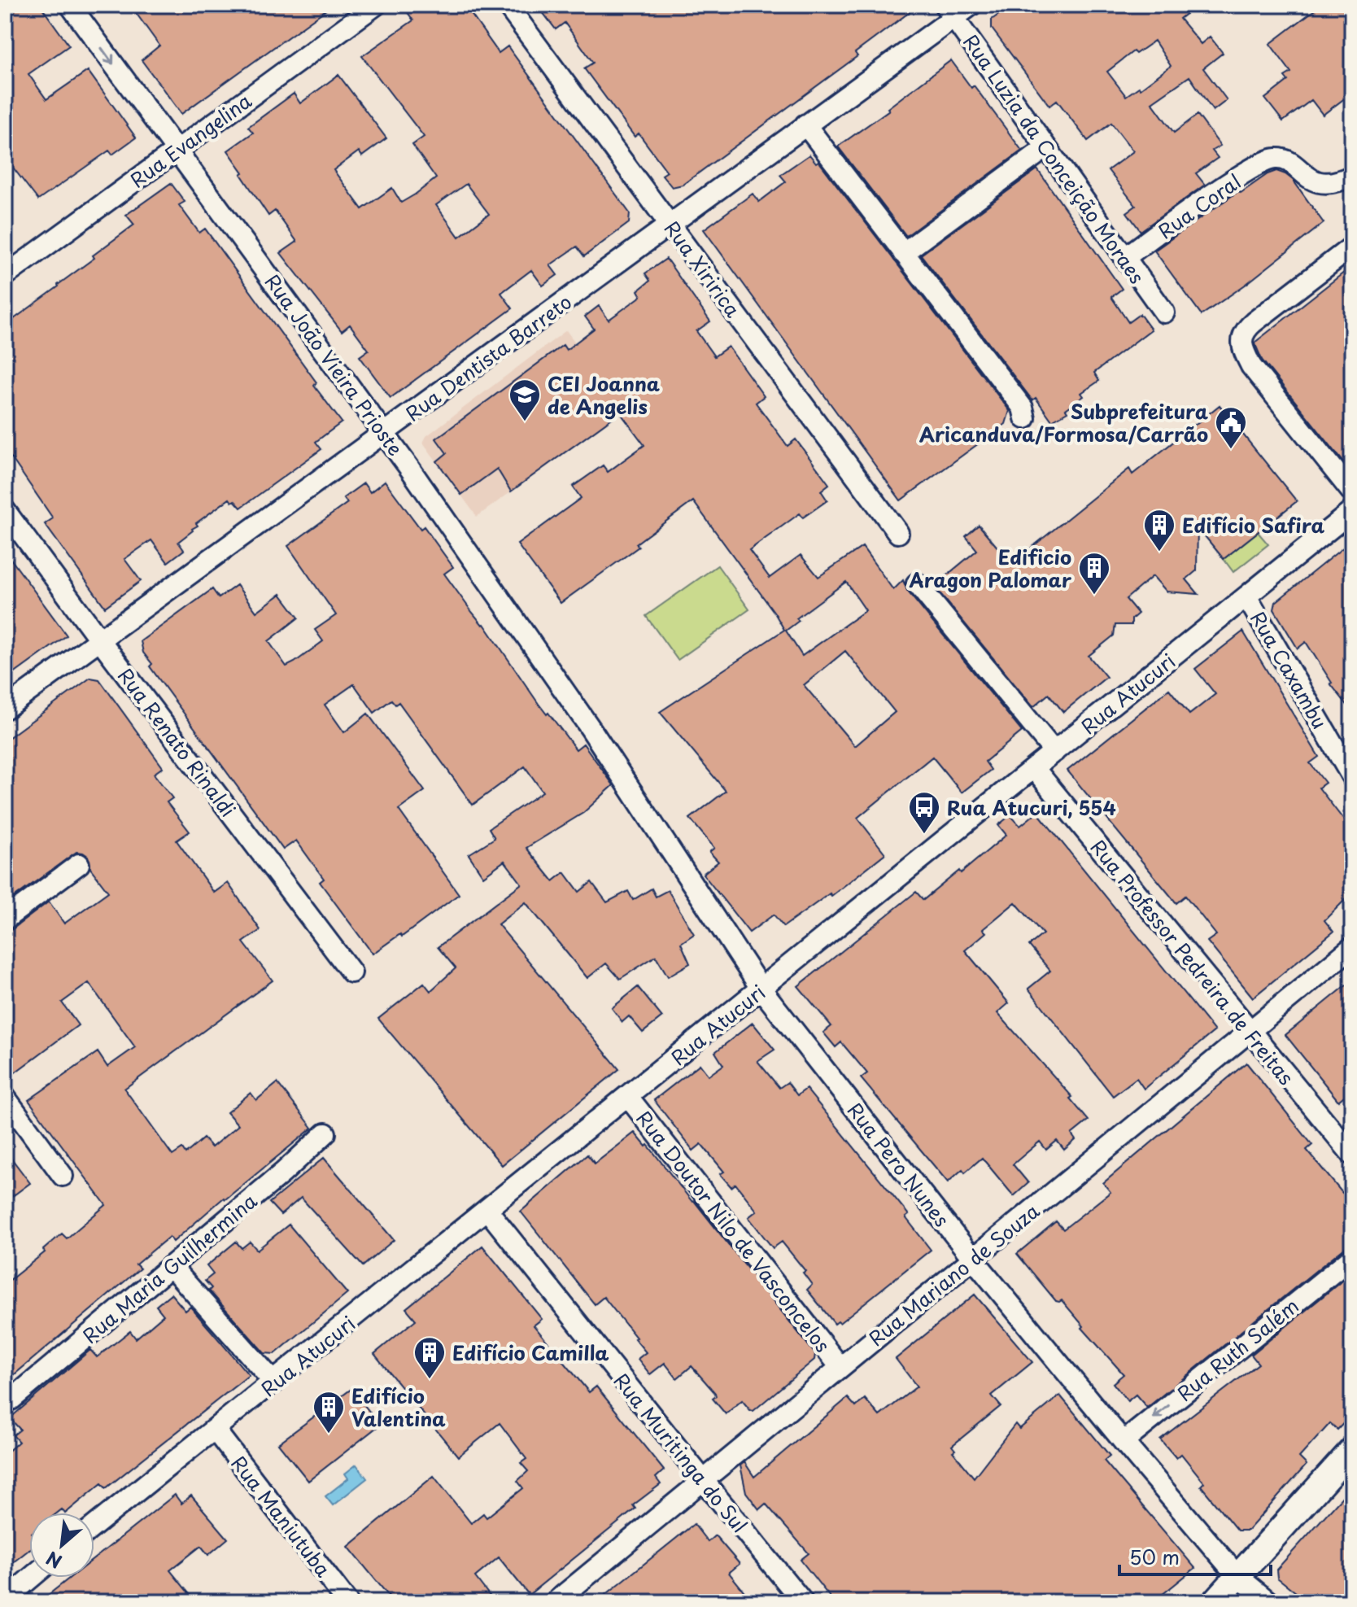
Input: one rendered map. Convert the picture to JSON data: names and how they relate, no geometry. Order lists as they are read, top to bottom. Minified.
{"streets":{"street":["Rua Evangelina","Rua Luzia da Conceição Moraes","Rua Coral","Rua Xiririca","Rua Dentista Barreto","Rua João Vieira Prioste","Rua Caxambu","Rua Atucuri","Rua Renato Rinaldi","Rua Professor Pedreira de Freitas","Rua Pero Nunes","Rua Doutor Nilo de Vasconcelos","Rua Maria Guilhermina","Rua Mariano de Souza","Rua Ruth Salém","Rua Muritinga do Sul","Rua Maniutuba"]},"crossings":[["Rua Evangelina","Rua João Vieira Prioste"],["Rua Luzia da Conceição Moraes","Rua Coral"],["Rua Luzia da Conceição Moraes","Rua Dentista Barreto"],["Rua Xiririca","Rua Dentista Barreto"],["Rua Dentista Barreto","Rua João Vieira Prioste"],["Rua Dentista Barreto","Rua Renato Rinaldi"],["Rua João Vieira Prioste","Rua Pero Nunes"],["Rua Caxambu","Rua Atucuri"],["Rua Atucuri","Rua Professor Pedreira de Freitas"],["Rua Atucuri","Rua Pero Nunes"],["Rua Atucuri","Rua Doutor Nilo de Vasconcelos"],["Rua Atucuri","Rua Muritinga do Sul"],["Rua Atucuri","Rua Maniutuba"],["Rua Professor Pedreira de Freitas","Rua Mariano de Souza"],["Rua Pero Nunes","Rua Mariano de Souza"],["Rua Pero Nunes","Rua Ruth Salém"],["Rua Doutor Nilo de Vasconcelos","Rua Mariano de Souza"],["Rua Mariano de Souza","Rua Muritinga do Sul"]],"places":{"school or university":["CEI Joanna de Angelis"],"public building":["Subprefeitura Aricanduva/Formosa/Carrão"],"building":["Edifício Safira","Edificio Aragon Palomar","Edifício Camilla","Edifício Valentina"],"bus stop":["Rua Atucuri, 554"]},"scale_bar":"50 m","north":"bottom left"}
